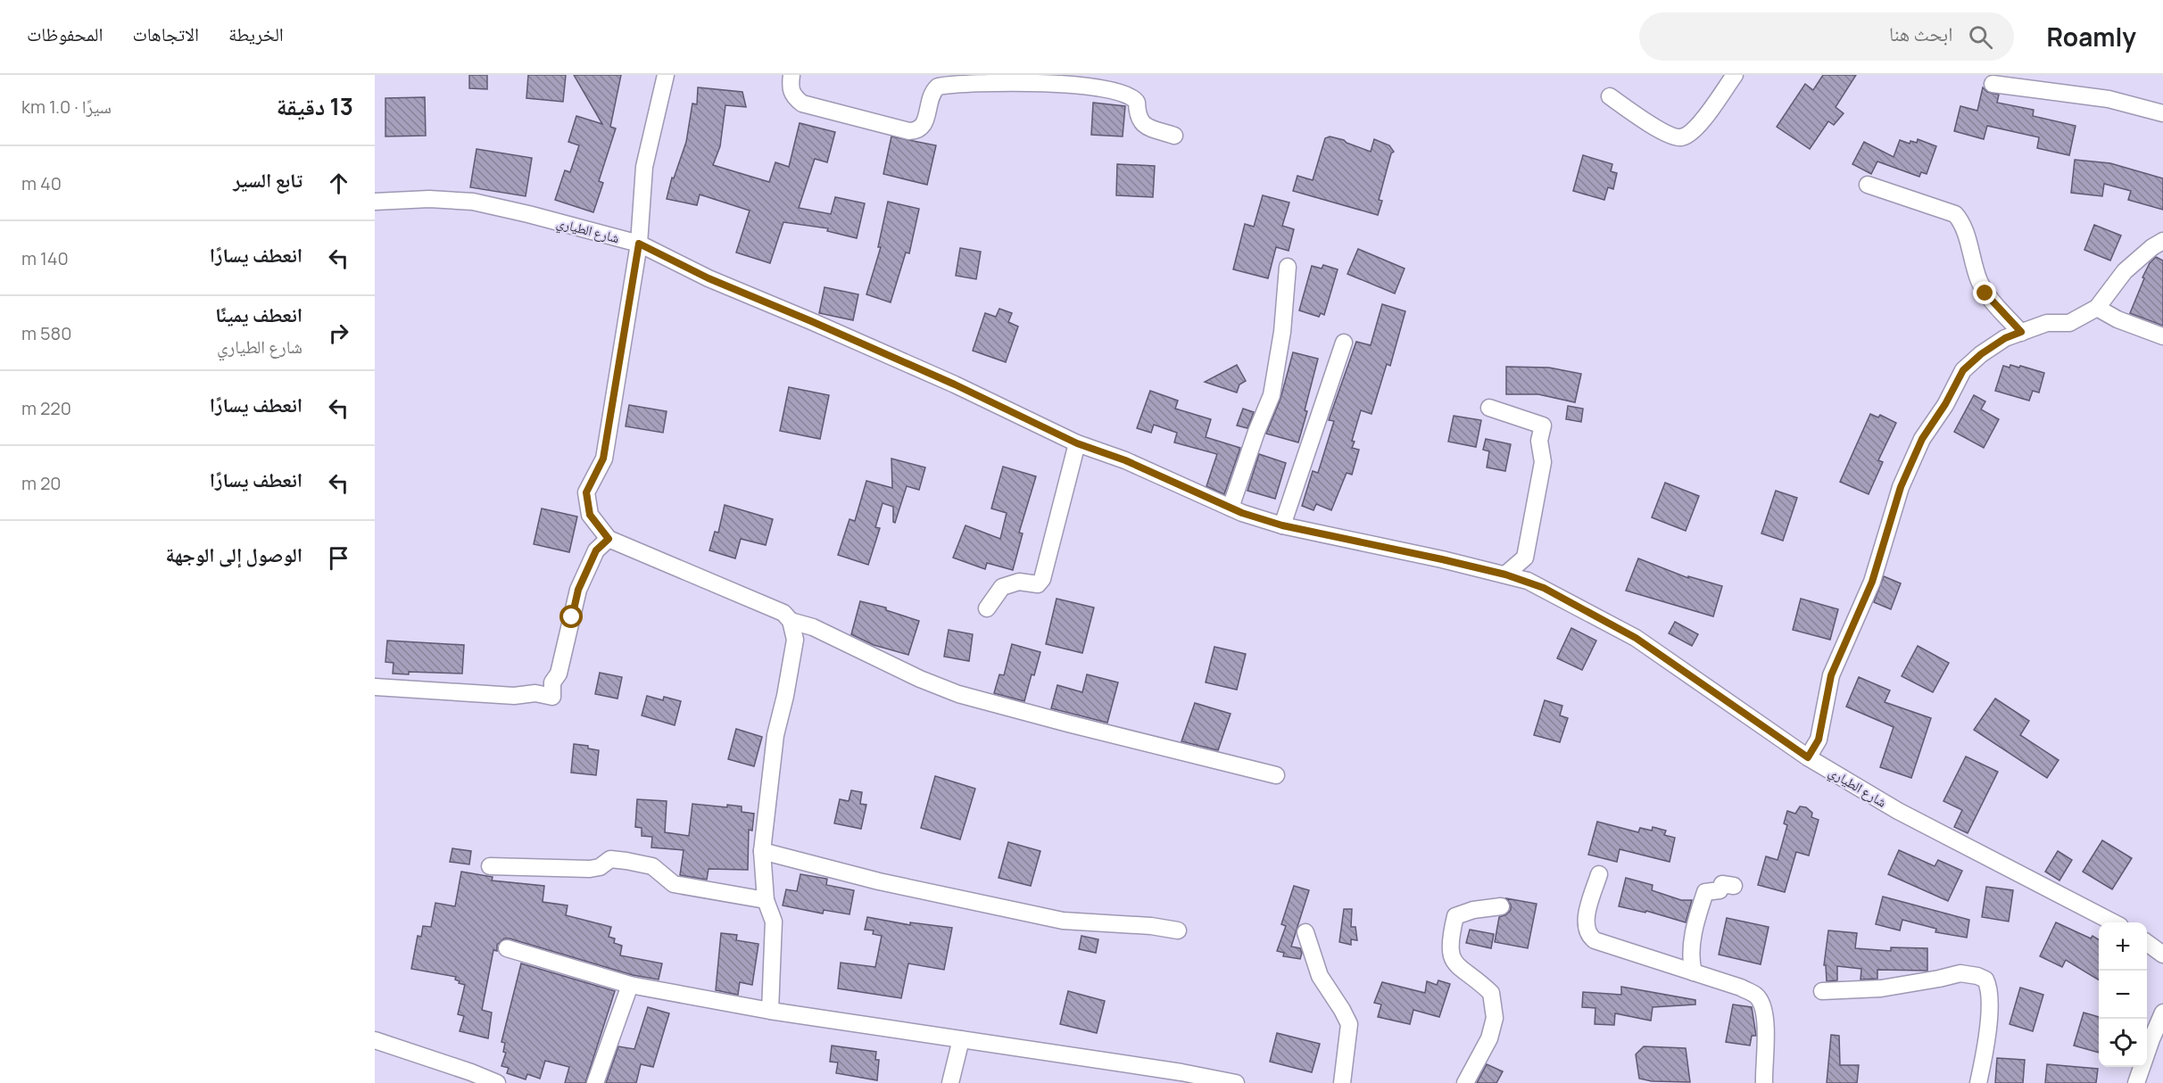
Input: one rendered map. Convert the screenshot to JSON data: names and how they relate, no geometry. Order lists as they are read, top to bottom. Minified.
{"streets":{"street":["شارع الطياري"]},"page":{"header":"Roamly","search":"ابحث هنا","nav":["الخريطة","الاتجاهات","المحفوظات"],"heading":["13 دقيقة","سيرًا · 1.0 km"],"list":[["تابع السير","40 m"],["انعطف يسارًا","140 m"],["انعطف يمينًا","شارع الطياري","580 m"],["انعطف يسارًا","220 m"],["انعطف يسارًا","20 m"],"الوصول إلى الوجهة"],"map_buttons":["+","−"]}}
